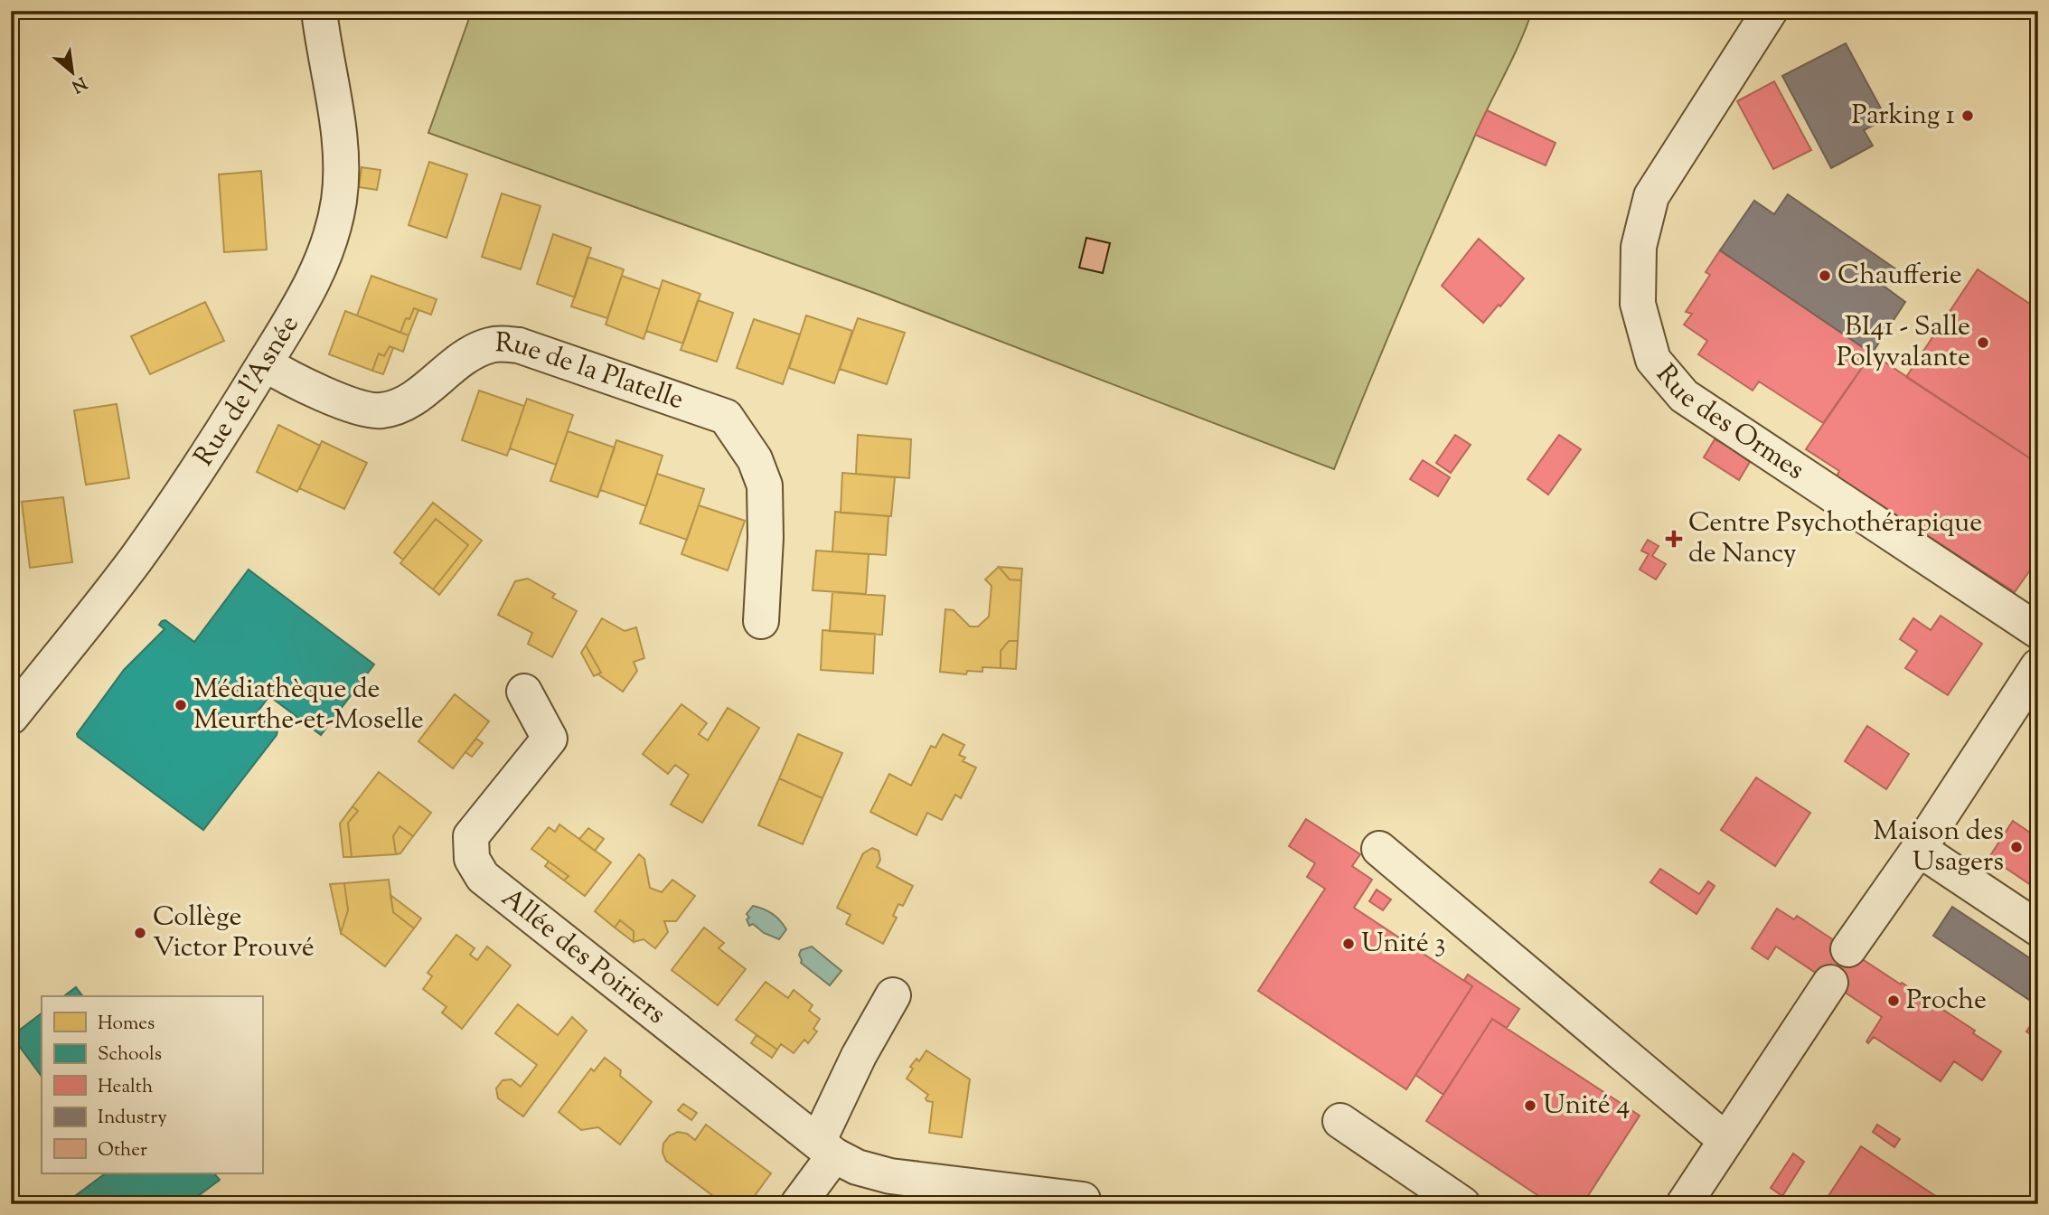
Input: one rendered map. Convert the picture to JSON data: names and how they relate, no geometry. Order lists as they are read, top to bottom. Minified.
{"streets":{"street":["Rue de la Platelle","Rue de l'Asnée","Rue des Ormes","Allée des Poiriers"]},"crossings":[["Rue de la Platelle","Rue de l'Asnée"]],"places":{"other":["Parking 1","Chaufferie","BI41 - Salle Polyvalante","Médiathèque de Meurthe-et-Moselle","Maison des Usagers","Collège Victor Prouvé","Unité 3","Proche","Unité 4"],"health":["Centre Psychothérapique de Nancy"]},"legend":["Homes","Schools","Health","Industry","Other"],"north":"bottom right"}
